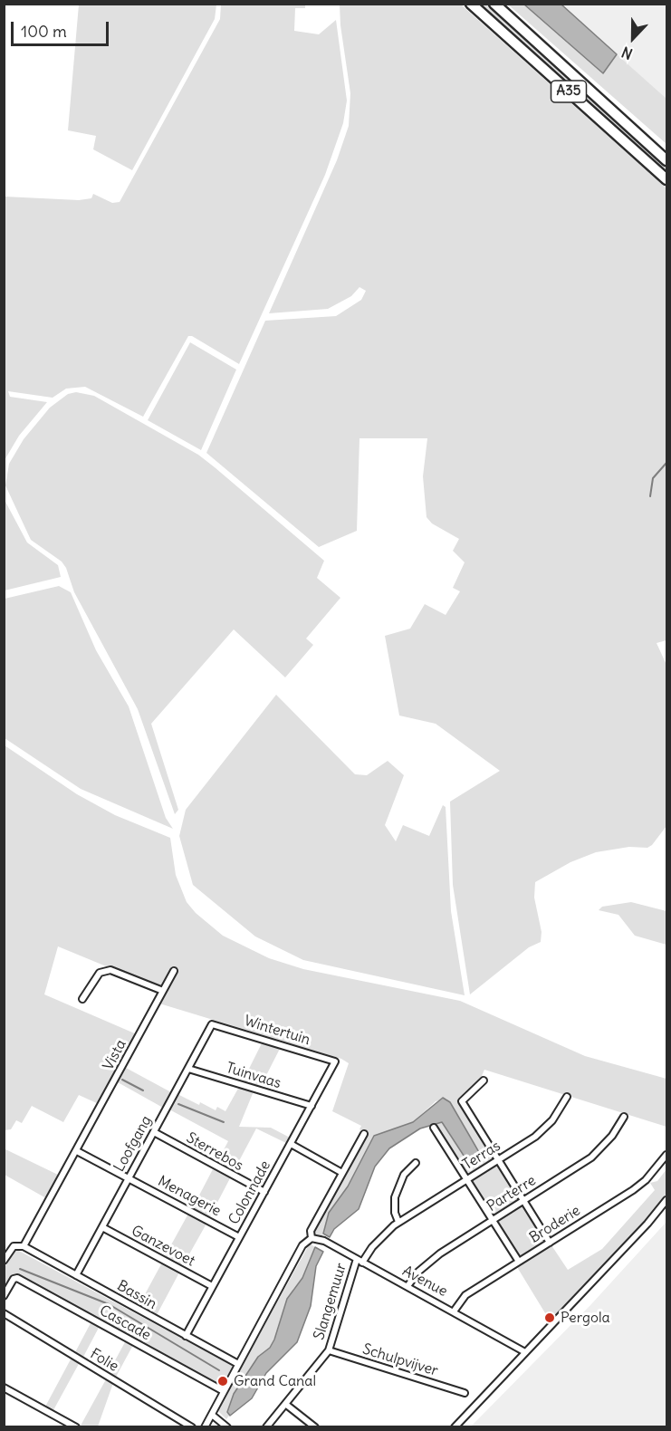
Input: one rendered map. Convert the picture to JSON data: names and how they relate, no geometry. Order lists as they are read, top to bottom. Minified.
{"streets":{"highway":["A35"],"street":["Wintertuin","Vista","Tuinvaas","Loofgang","Sterrebos","Terras","Colonnade","Parterre","Menagerie","Broderie","Ganzevoet","Avenue","Bassin","Slangemuur","Cascade","Folie","Schulpvijver"]},"crossings":[["Wintertuin","Loofgang"],["Wintertuin","Colonnade"],["Vista","Bassin"],["Tuinvaas","Loofgang"],["Tuinvaas","Colonnade"],["Loofgang","Sterrebos"],["Loofgang","Menagerie"],["Loofgang","Ganzevoet"],["Loofgang","Bassin"],["Sterrebos","Colonnade"],["Terras","Avenue"],["Terras","Slangemuur"],["Colonnade","Menagerie"],["Colonnade","Ganzevoet"],["Colonnade","Bassin"],["Parterre","Avenue"],["Broderie","Avenue"],["Avenue","Slangemuur"],["Slangemuur","Schulpvijver"]],"places":["Pergola","Grand Canal"],"scale_bar":"100 m","north":"bottom"}
